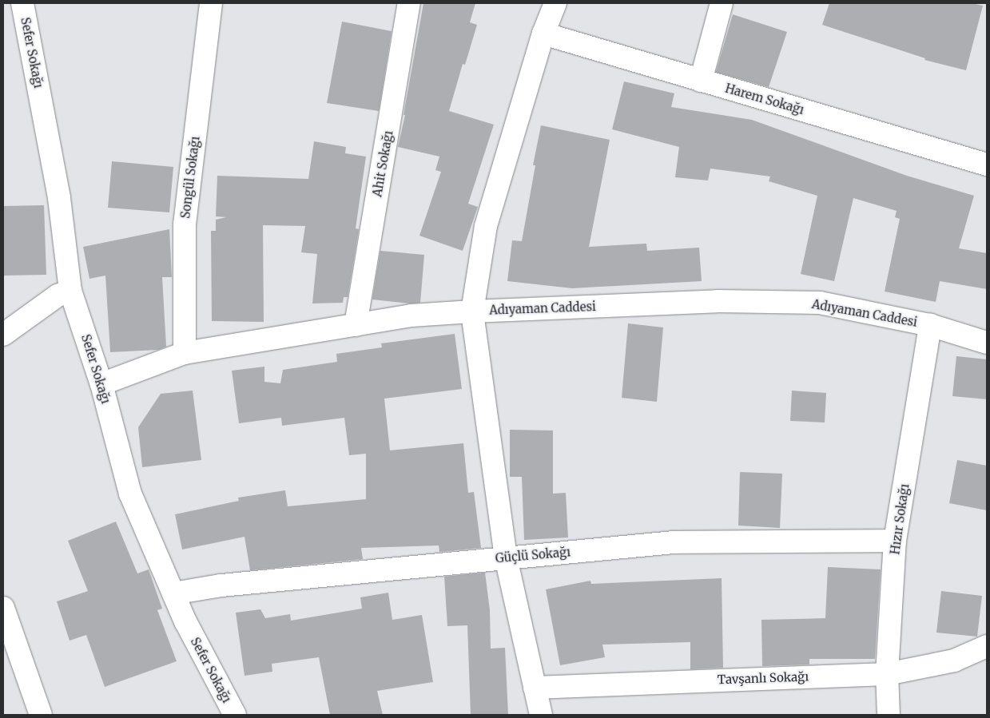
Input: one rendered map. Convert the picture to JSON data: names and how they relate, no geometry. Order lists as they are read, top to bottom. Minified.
{"streets":{"street":["Sefer Sokağı","Harem Sokağı","Ahit Sokağı","Songül Sokağı","Adıyaman Caddesi","Hızır Sokağı","Güçlü Sokağı","Tavşanlı Sokağı"]},"crossings":[["Sefer Sokağı","Adıyaman Caddesi"],["Sefer Sokağı","Güçlü Sokağı"],["Ahit Sokağı","Adıyaman Caddesi"],["Songül Sokağı","Adıyaman Caddesi"],["Adıyaman Caddesi","Hızır Sokağı"],["Hızır Sokağı","Güçlü Sokağı"],["Hızır Sokağı","Tavşanlı Sokağı"]]}
